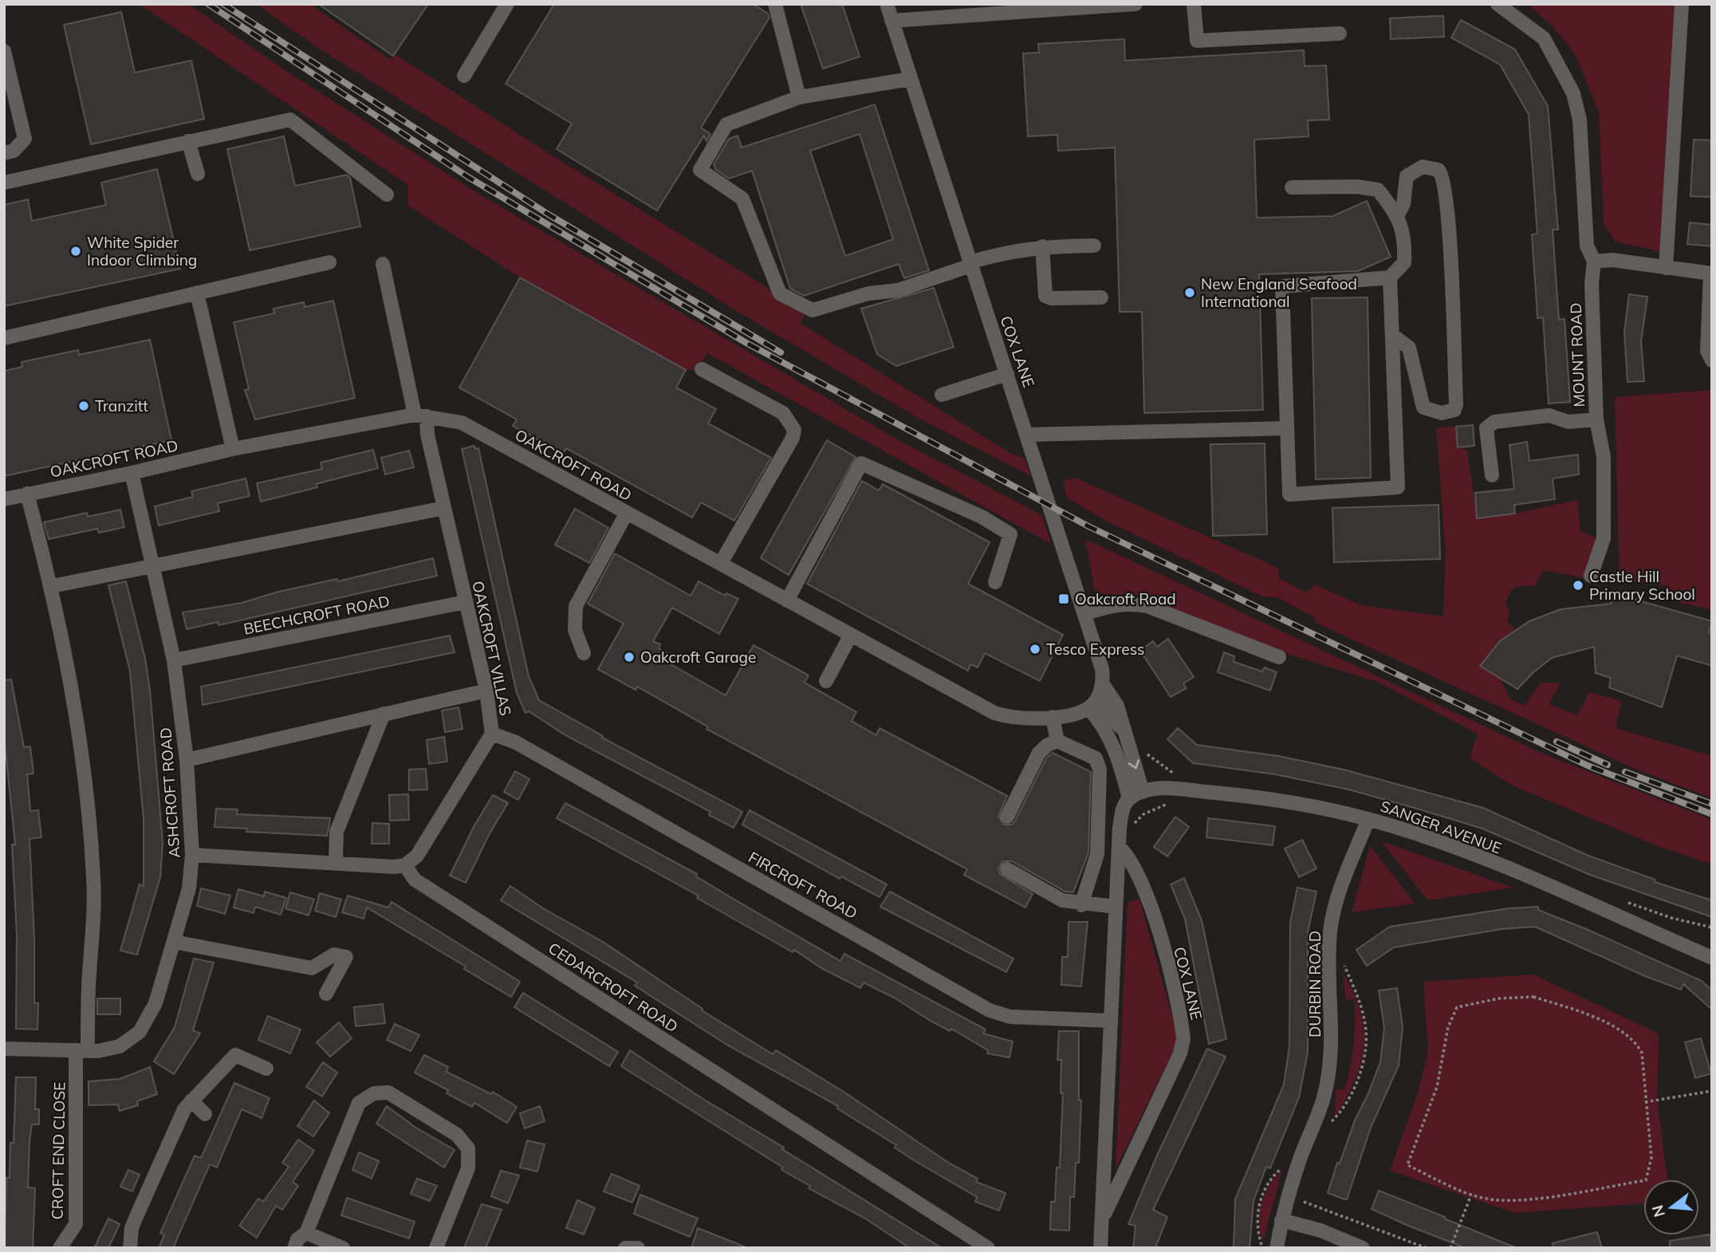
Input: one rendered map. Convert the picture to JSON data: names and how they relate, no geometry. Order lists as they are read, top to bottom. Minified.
{"streets":{"street":["COX LANE","MOUNT ROAD","OAKCROFT ROAD","BEECHCROFT ROAD","OAKCROFT VILLAS","ASHCROFT ROAD","SANGER AVENUE","FIRCROFT ROAD","DURBIN ROAD","CEDARCROFT ROAD","CROFT END CLOSE"]},"crossings":[["COX LANE","OAKCROFT ROAD"],["COX LANE","FIRCROFT ROAD"],["OAKCROFT ROAD","OAKCROFT VILLAS"],["OAKCROFT ROAD","ASHCROFT ROAD"],["OAKCROFT ROAD","CROFT END CLOSE"],["BEECHCROFT ROAD","OAKCROFT VILLAS"],["BEECHCROFT ROAD","ASHCROFT ROAD"],["OAKCROFT VILLAS","FIRCROFT ROAD"],["OAKCROFT VILLAS","CEDARCROFT ROAD"],["ASHCROFT ROAD","CROFT END CLOSE"],["SANGER AVENUE","DURBIN ROAD"]],"places":{"other":["White Spider Indoor Climbing","New England Seafood International","Tranzitt","Castle Hill Primary School","Tesco Express","Oakcroft Garage"],"transit":["Oakcroft Road"]},"north":"left"}
